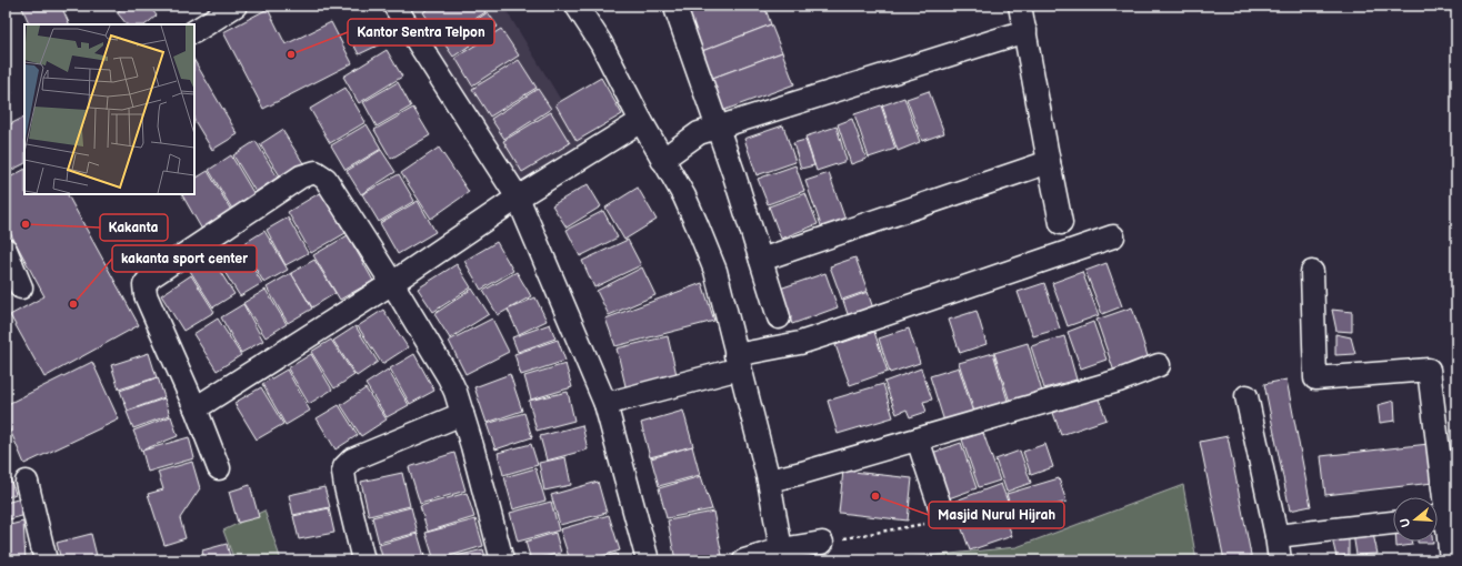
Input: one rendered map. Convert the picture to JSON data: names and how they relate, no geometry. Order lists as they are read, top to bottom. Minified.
{"places":["Kantor Sentra Telpon","Kakanta","kakanta sport center","Masjid Nurul Hijrah"],"north":"left"}
